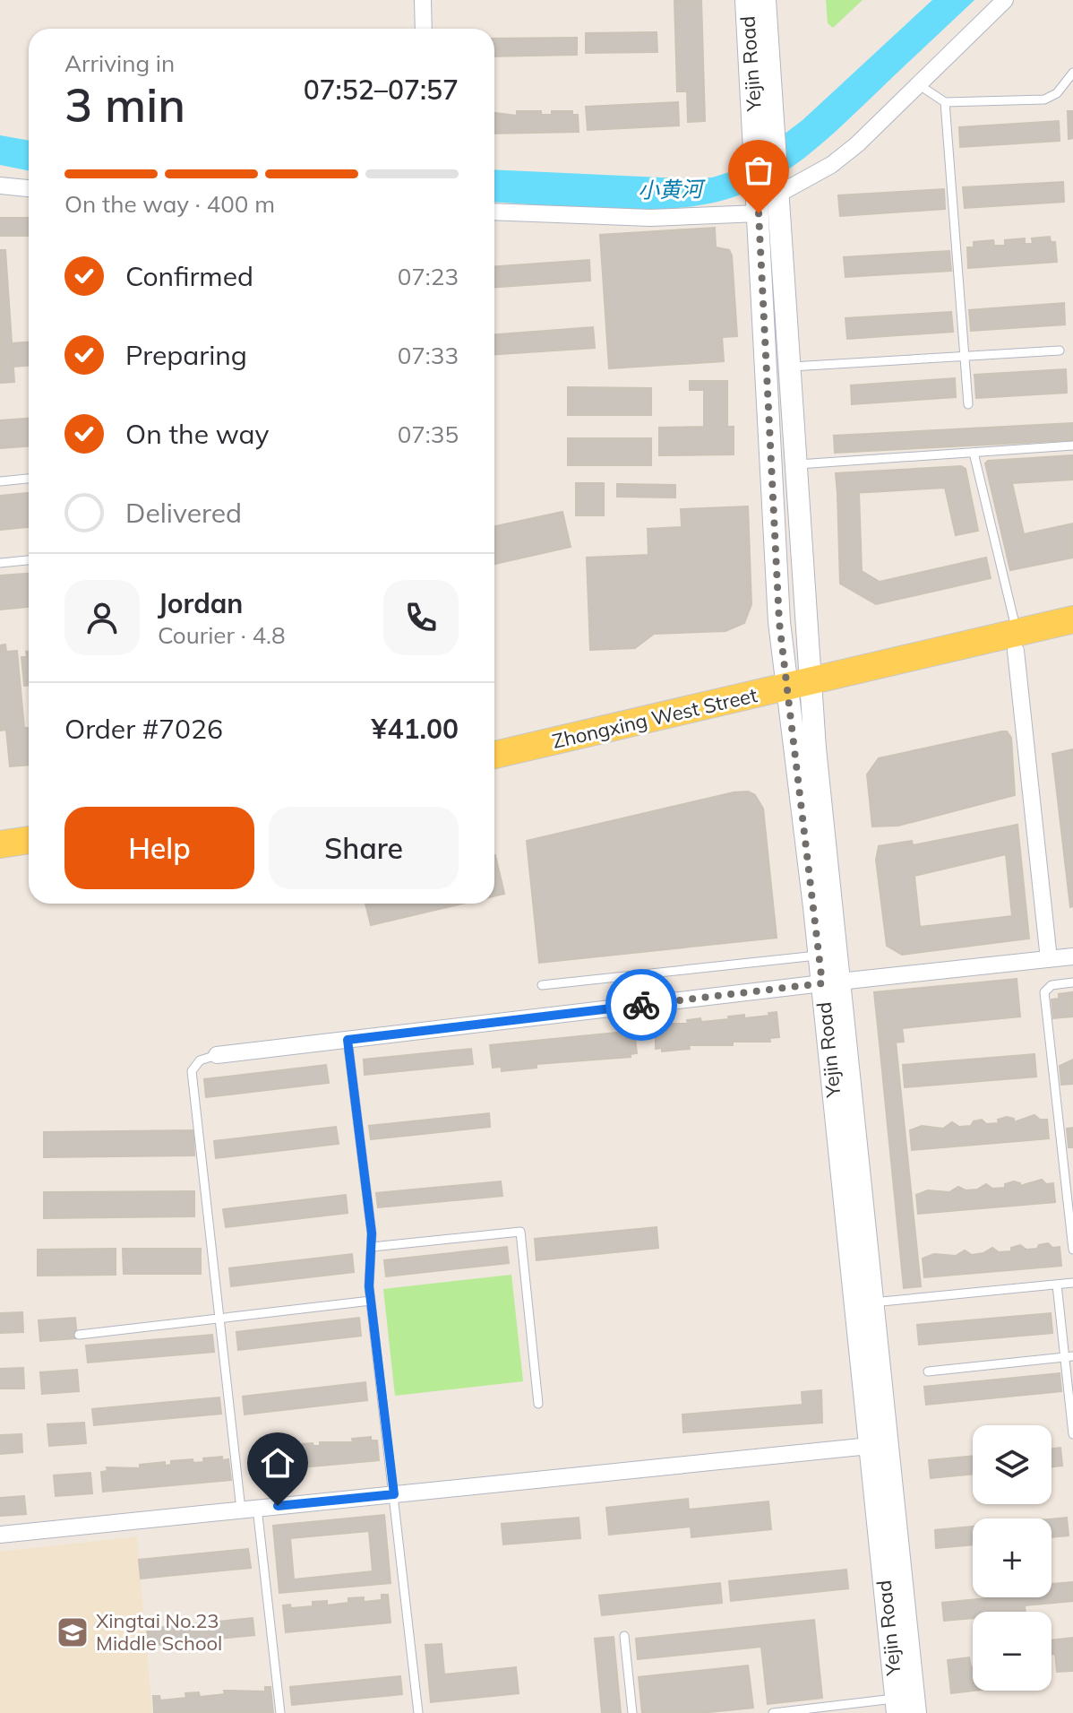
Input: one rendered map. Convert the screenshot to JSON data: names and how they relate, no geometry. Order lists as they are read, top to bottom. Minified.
{"streets":{"main road":["Zhongxing West Street"],"street":["Yejin Road"]},"crossings":[["Yejin Road","Zhongxing West Street"]],"water":["小黄河"],"places":{"school or university":["Xingtai No.23 Middle School"]},"page":{"heading":["3 min","Arriving in","07:52–07:57"],"panel":["Jordan","Courier · 4.8","Order #7026","¥41.00"],"bar":"On the way · 400 m","list":[["Confirmed","07:23"],["Preparing","07:33"],["On the way","07:35"],"Delivered"],"buttons":["Help","Share"],"map_buttons":["+","−"]}}
